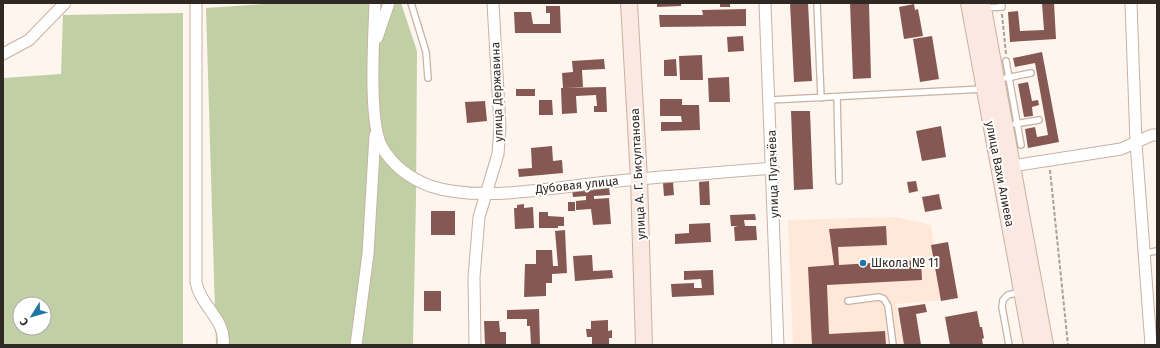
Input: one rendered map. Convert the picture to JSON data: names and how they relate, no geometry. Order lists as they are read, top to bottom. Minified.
{"streets":{"main road":["улица А. Г. Бисултанова","улица Вахи Алиева"],"street":["улица Державина","улица Пугачёва","Дубовая улица"]},"crossings":[["улица Державина","Дубовая улица"],["улица А. Г. Бисултанова","Дубовая улица"],["улица Пугачёва","Дубовая улица"]],"places":["Школа № 11"],"north":"bottom left"}
